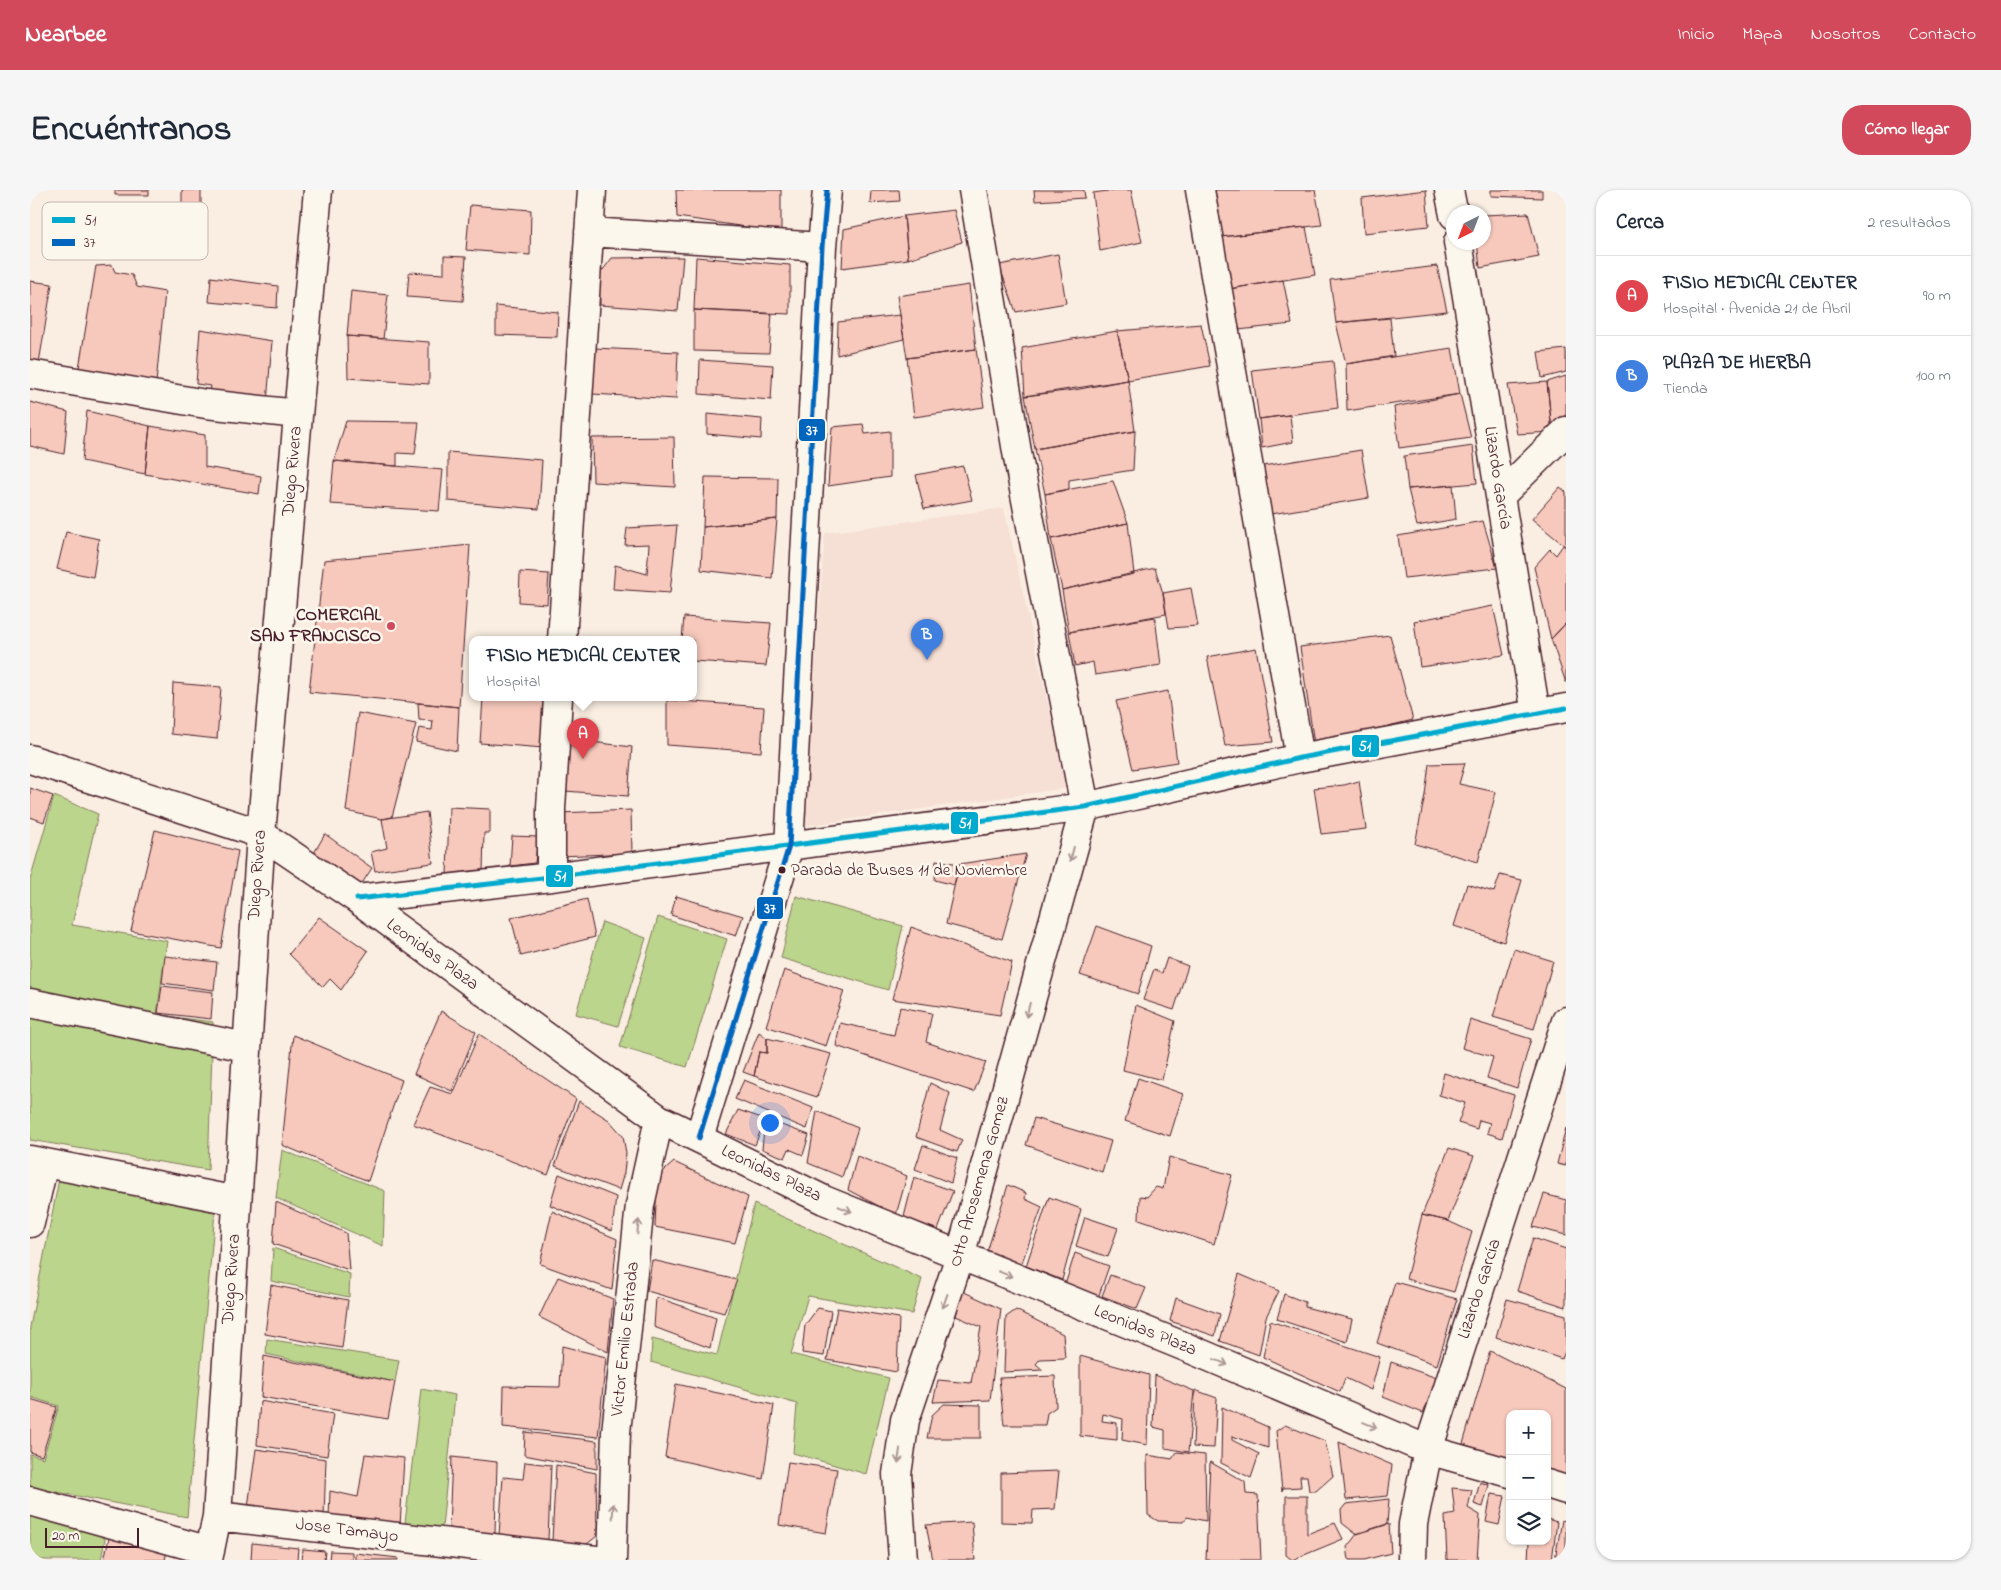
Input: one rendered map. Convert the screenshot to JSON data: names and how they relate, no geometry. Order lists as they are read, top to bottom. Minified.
{"streets":{"street":["Diego Rivera","Lizardo García","Leonidas Plaza","Otto Arosemena Gomez","Victor Emilio Estrada","Jose Tamayo"]},"crossings":[["Diego Rivera","Leonidas Plaza"],["Diego Rivera","Jose Tamayo"],["Lizardo García","Leonidas Plaza"],["Leonidas Plaza","Otto Arosemena Gomez"],["Leonidas Plaza","Victor Emilio Estrada"]],"one_way":["Leonidas Plaza","Otto Arosemena Gomez","Victor Emilio Estrada"],"places":["COMERCIAL SAN FRANCISCO","Parada de Buses 11 de Noviembre"],"lines":["transit line 37","transit line 51"],"legend":["51","37"],"scale_bar":"20 m","north":"bottom left","page":{"header":"Nearbee","nav":["Inicio","Mapa","Nosotros","Contacto"],"title":"Encuéntranos","buttons":"Cómo llegar","heading":["Cerca","2 resultados"],"list":[{"mark":"A","name":"FISIO MEDICAL CENTER","note":"Hospital · Avenida 21 de Abril","value":"90 m"},{"mark":"B","name":"PLAZA DE HIERBA","note":"Tienda","value":"100 m"}],"pins":["B","A"],"popup":["FISIO MEDICAL CENTER","Hospital"],"map_buttons":["+","−"],"scale":"20 m"}}
